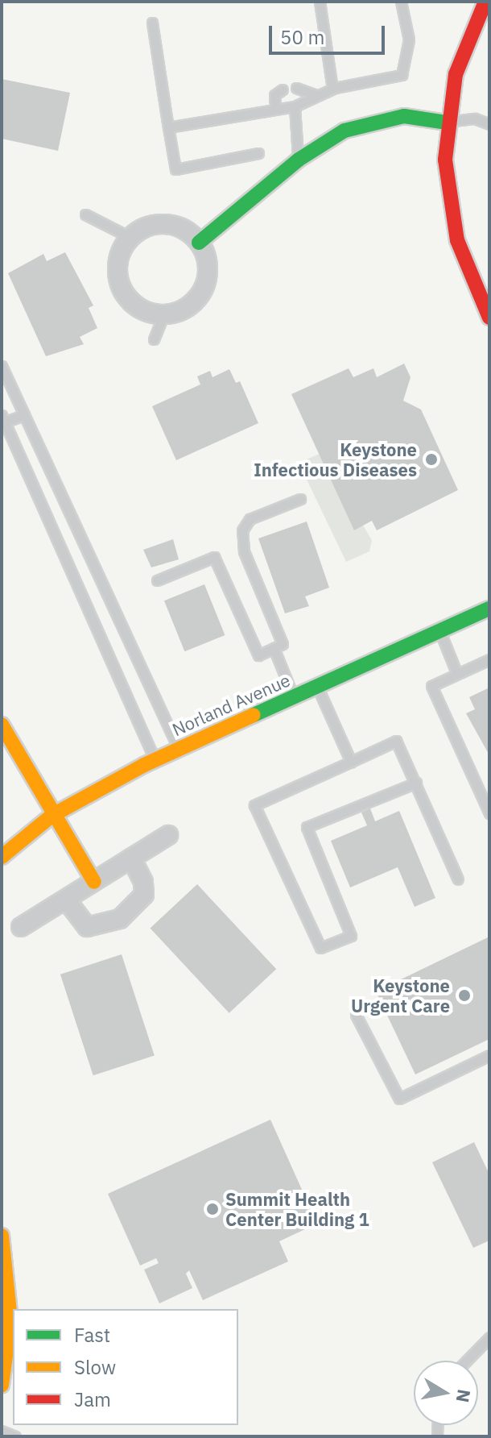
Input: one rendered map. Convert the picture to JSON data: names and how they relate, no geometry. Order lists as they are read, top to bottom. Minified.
{"streets":{"street":["Norland Avenue"]},"places":["Keystone Infectious Diseases","Keystone Urgent Care","Summit Health Center Building 1"],"legend":["Fast","Slow","Jam"],"scale_bar":"50 m","north":"right"}
